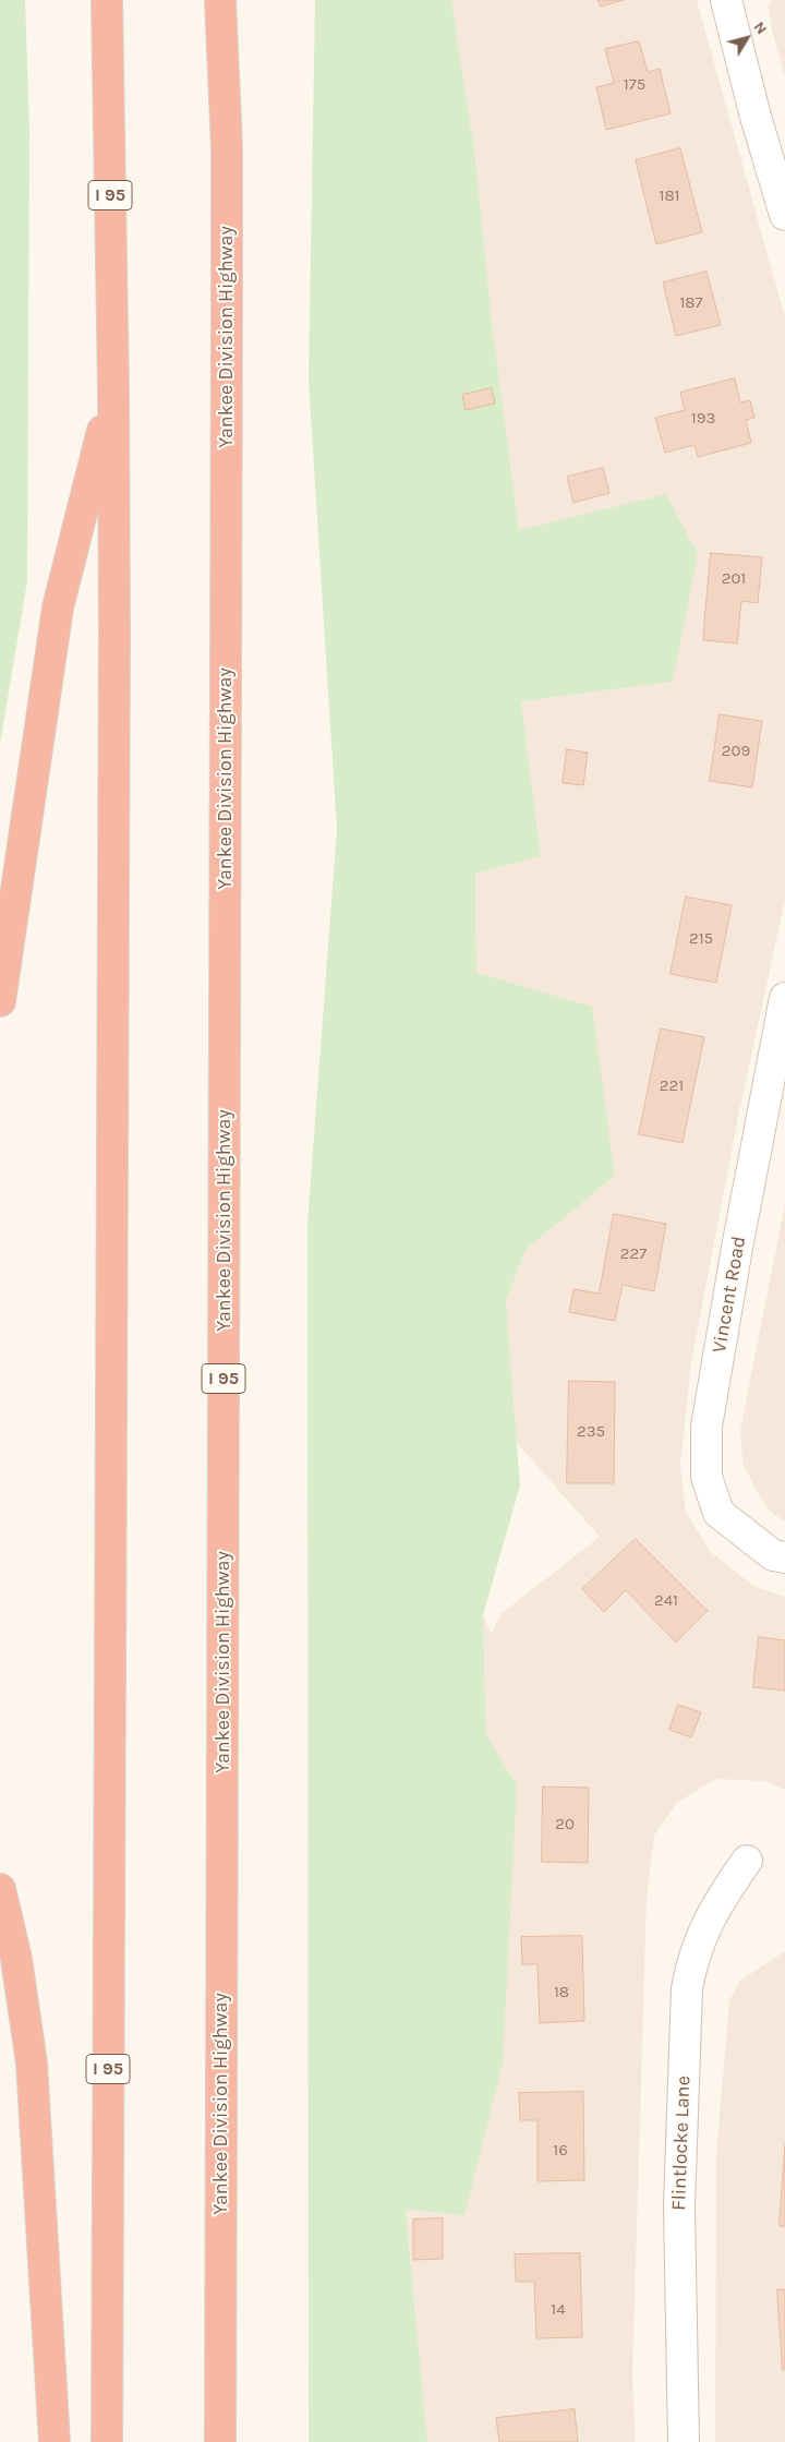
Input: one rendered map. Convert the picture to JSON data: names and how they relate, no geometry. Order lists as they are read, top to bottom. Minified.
{"streets":{"highway":["I 95","Yankee Division Highway"],"street":["Vincent Road","Flintlocke Lane"]},"house_numbers":["175","181","187","193","201","209","215","221","227","235","241","20","18","16","14"],"north":"top right"}
